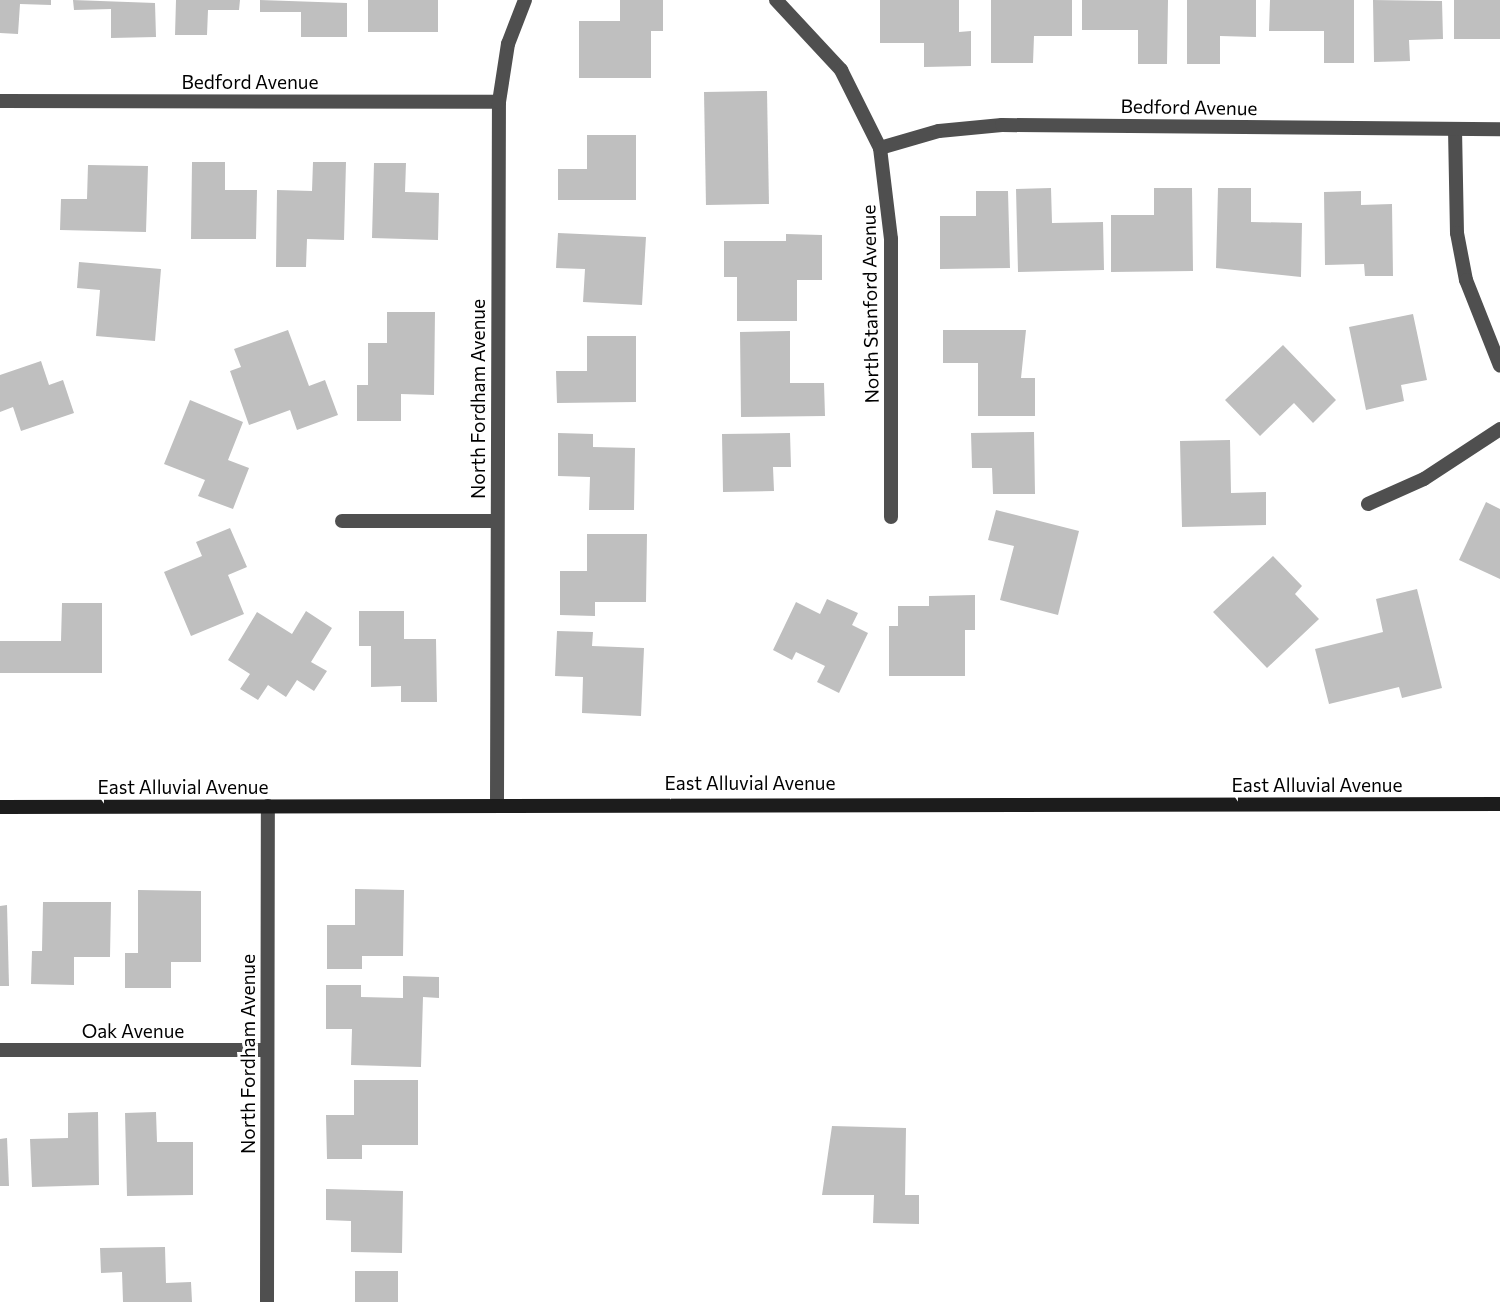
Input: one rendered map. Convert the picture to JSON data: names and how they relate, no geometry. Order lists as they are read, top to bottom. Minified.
{"streets":{"street":["Bedford Avenue","North Stanford Avenue","North Fordham Avenue","East Alluvial Avenue","Oak Avenue"]},"crossings":[["Bedford Avenue","North Stanford Avenue"],["Bedford Avenue","North Fordham Avenue"],["North Fordham Avenue","East Alluvial Avenue"],["North Fordham Avenue","Oak Avenue"]]}
